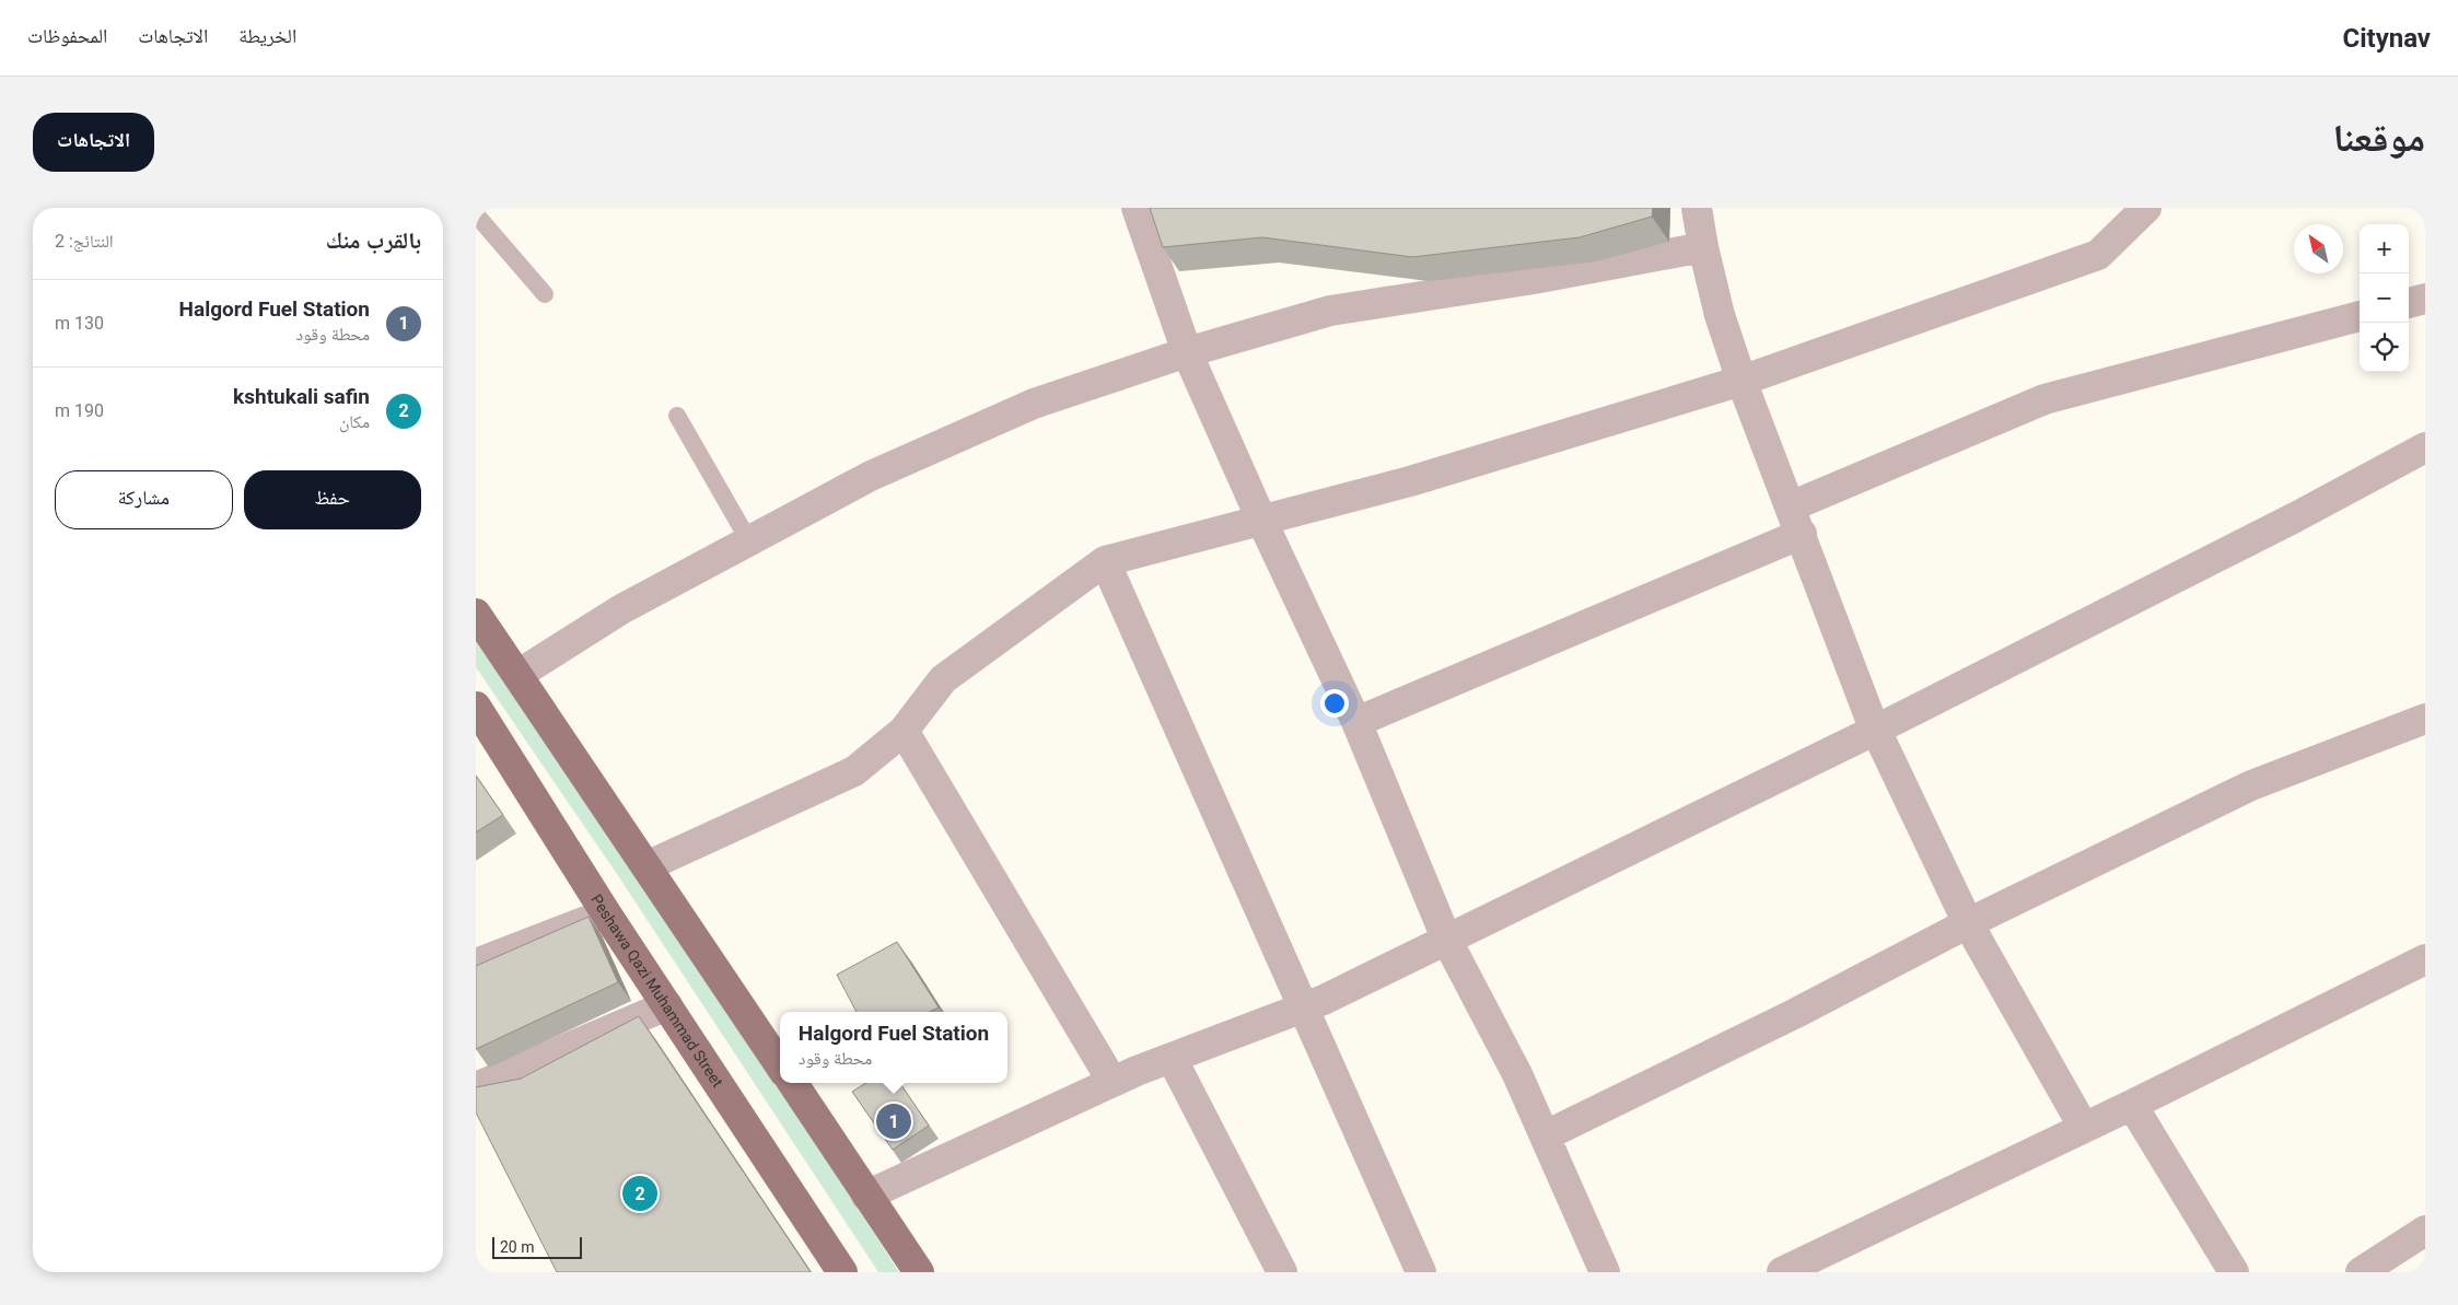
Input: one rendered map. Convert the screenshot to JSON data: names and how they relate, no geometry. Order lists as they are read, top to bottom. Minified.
{"streets":{"main road":["Peshawa Qazi Muhammad Street"]},"scale_bar":"20 m","north":"top left","page":{"header":"Citynav","nav":["الخريطة","الاتجاهات","المحفوظات"],"title":"موقعنا","buttons":["الاتجاهات",["حفظ","مشاركة"]],"heading":["بالقرب منك","النتائج: 2"],"map_buttons":["+","−"],"list":[{"mark":"1","name":"Halgord Fuel Station","note":"محطة وقود","value":"130 m"},{"mark":"2","name":"kshtukali safin","note":"مكان","value":"190 m"}],"popup":["Halgord Fuel Station","محطة وقود"],"pins":["1","2"],"scale":"20 m"}}
